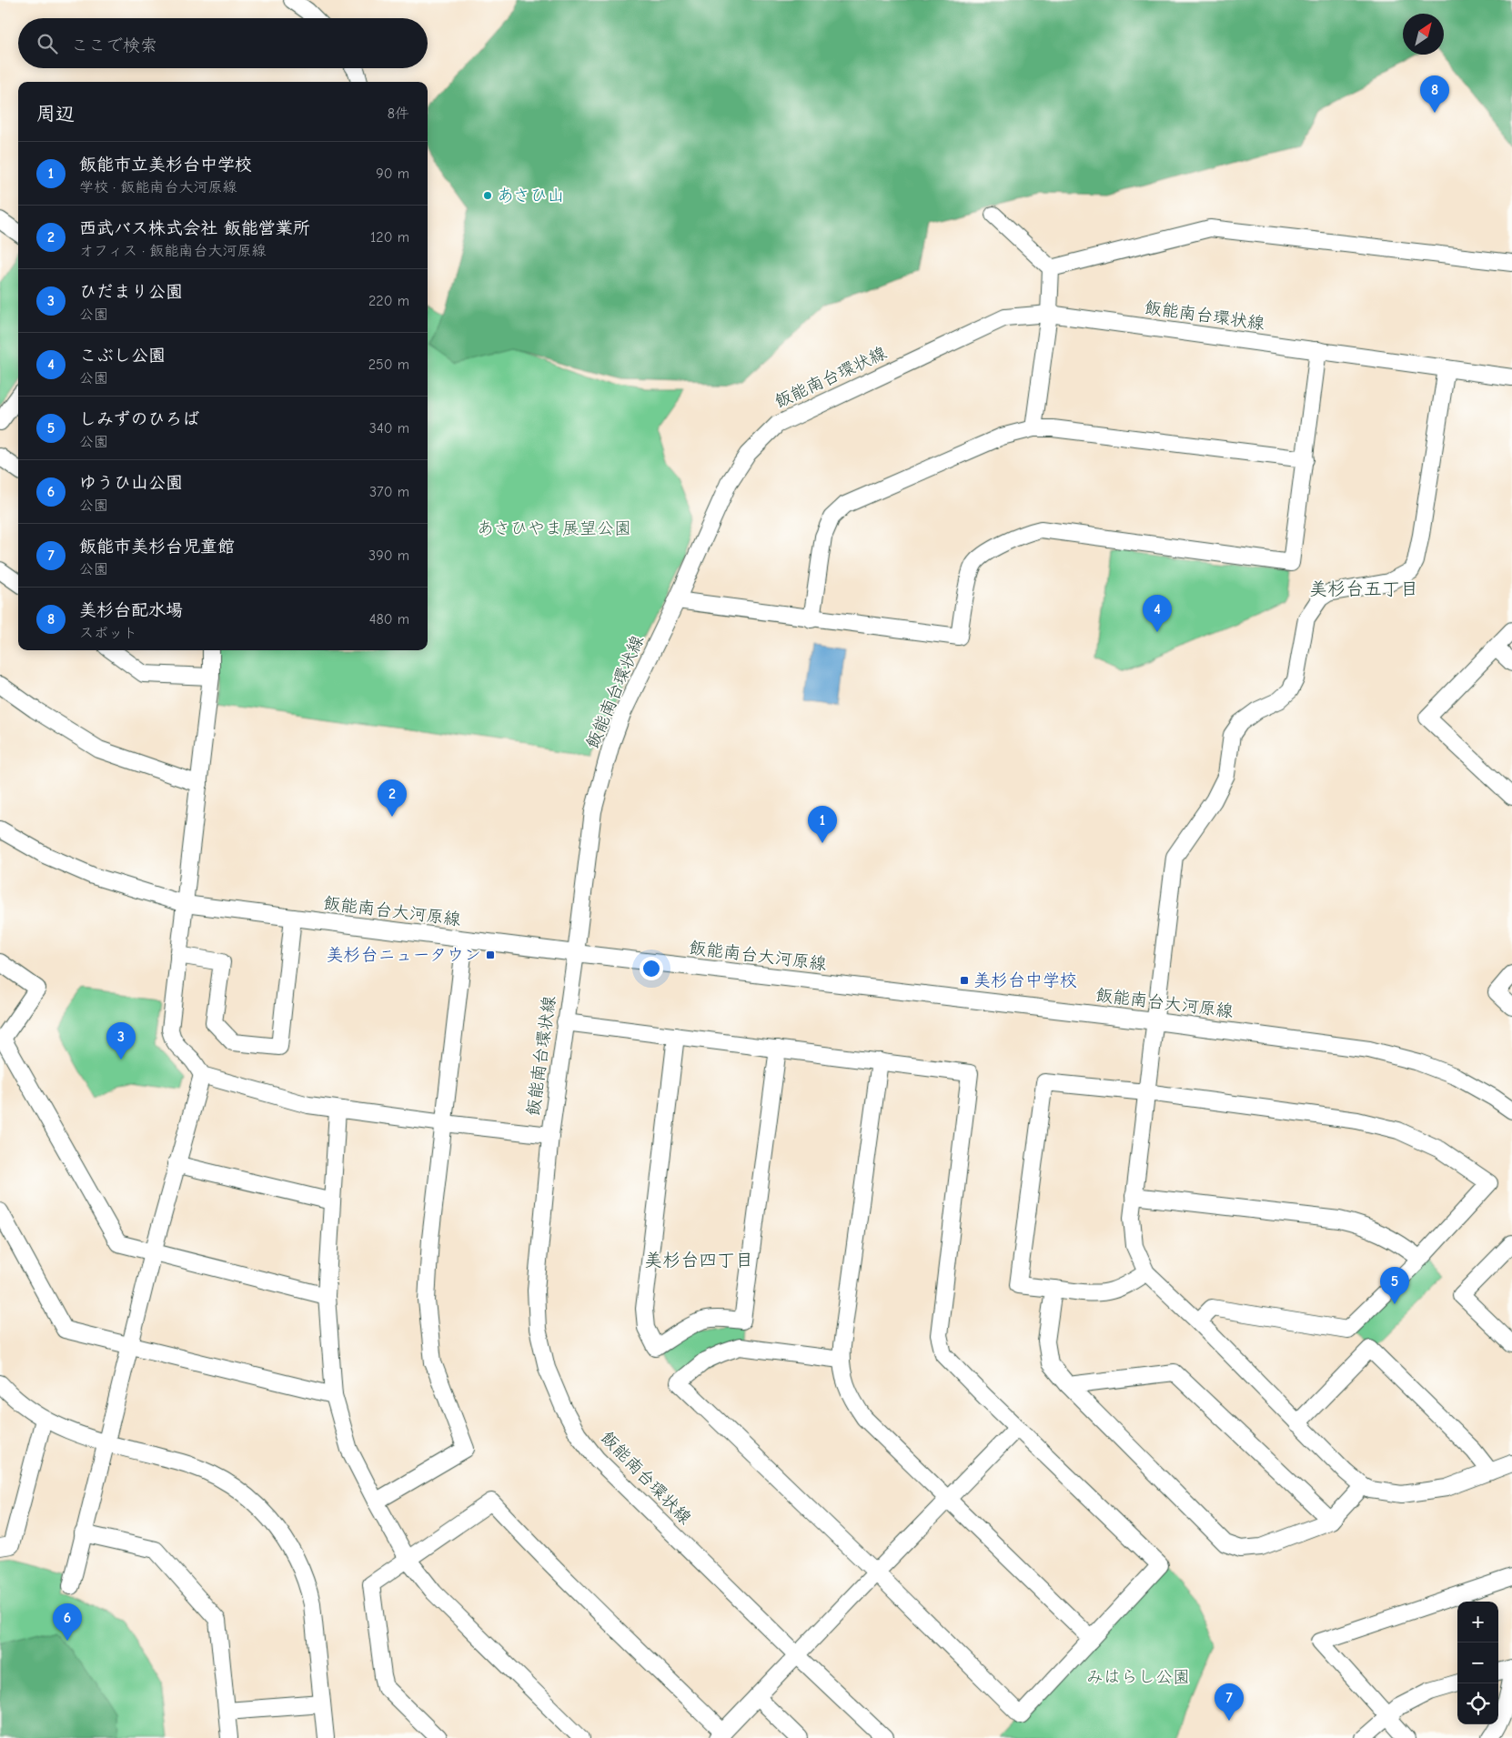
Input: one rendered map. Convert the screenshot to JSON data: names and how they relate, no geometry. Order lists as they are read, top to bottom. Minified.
{"streets":{"street":["飯能南台環状線","飯能南台大河原線"]},"crossings":[["飯能南台環状線","飯能南台大河原線"]],"districts":["美杉台五丁目","美杉台四丁目"],"parks":["あさひやま展望公園","みはらし公園"],"places":{"other":["あさひ山"],"transit":["美杉台ニュータウン","美杉台中学校"]},"north":"top right","page":{"search":"ここで検索","pins":["8","4","2","1","3","5","6","7"],"heading":["周辺","8件"],"list":[{"mark":"1","name":"飯能市立美杉台中学校","note":"学校 · 飯能南台大河原線","value":"90 m"},{"mark":"2","name":"西武バス株式会社 飯能営業所","note":"オフィス · 飯能南台大河原線","value":"120 m"},{"mark":"3","name":"ひだまり公園","note":"公園","value":"220 m"},{"mark":"4","name":"こぶし公園","note":"公園","value":"250 m"},{"mark":"5","name":"しみずのひろば","note":"公園","value":"340 m"},{"mark":"6","name":"ゆうひ山公園","note":"公園","value":"370 m"},{"mark":"7","name":"飯能市美杉台児童館","note":"公園","value":"390 m"},{"mark":"8","name":"美杉台配水場","note":"スポット","value":"480 m"}],"map_buttons":["+","−"]}}
